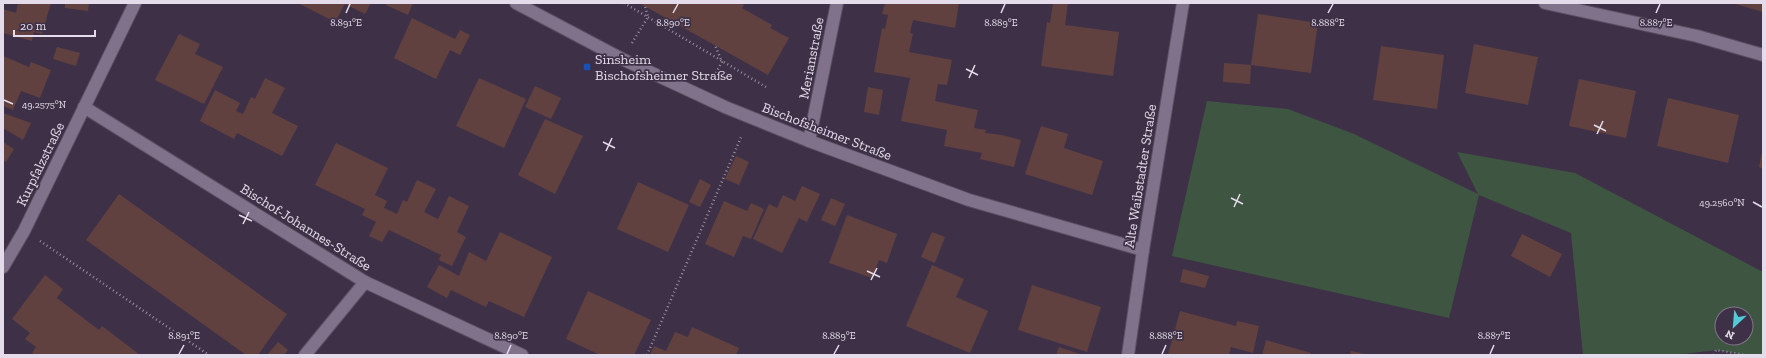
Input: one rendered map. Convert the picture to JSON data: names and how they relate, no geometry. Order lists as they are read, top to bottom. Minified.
{"streets":{"street":["Merianstraße","Bischofsheimer Straße","Kurpfalzstraße","Alte Waibstadter Straße","Bischof-Johannes-Straße"]},"crossings":[["Merianstraße","Bischofsheimer Straße"],["Bischofsheimer Straße","Alte Waibstadter Straße"],["Kurpfalzstraße","Bischof-Johannes-Straße"]],"places":{"transit":["Sinsheim Bischofsheimer Straße"]},"scale_bar":"20 m","north":"bottom left","coordinates":["8.887°E","8.891°E","8.890°E","8.889°E","8.888°E","49.2575°N","49.2560°N"]}
